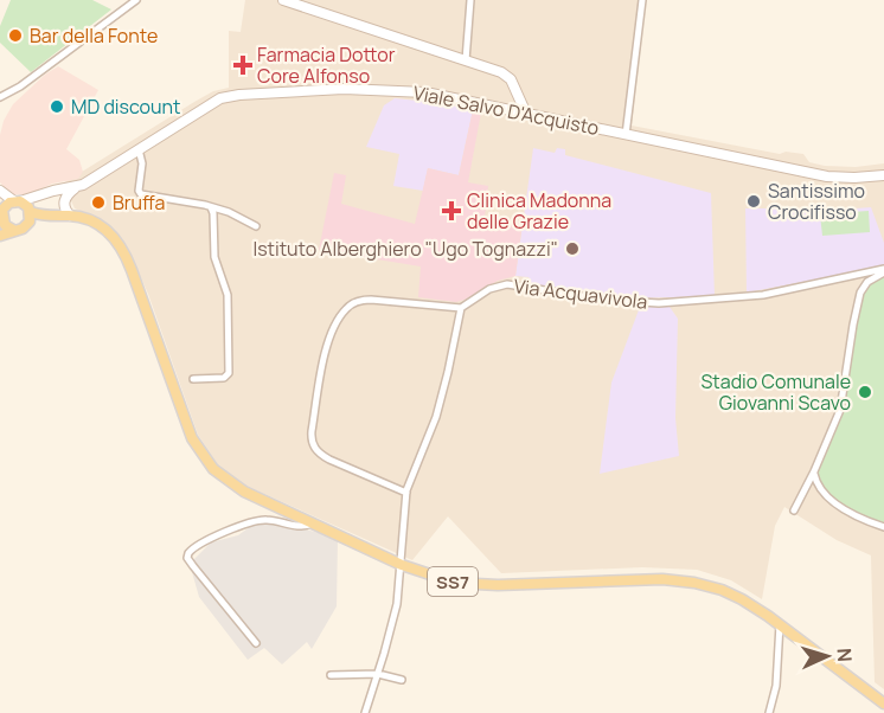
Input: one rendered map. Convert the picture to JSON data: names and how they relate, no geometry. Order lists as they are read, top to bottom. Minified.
{"streets":{"main road":["Viale Salvo D'Acquisto","SS7"],"street":["Via Acquavivola"]},"crossings":[["Viale Salvo D'Acquisto","SS7"]],"places":{"other":["Bar della Fonte","MD discount","Santissimo Crocifisso","Bruffa","Istituto Alberghiero \"Ugo Tognazzi\"","Stadio Comunale Giovanni Scavo"],"health":["Farmacia Dottor Core Alfonso","Clinica Madonna delle Grazie"]},"north":"right"}
